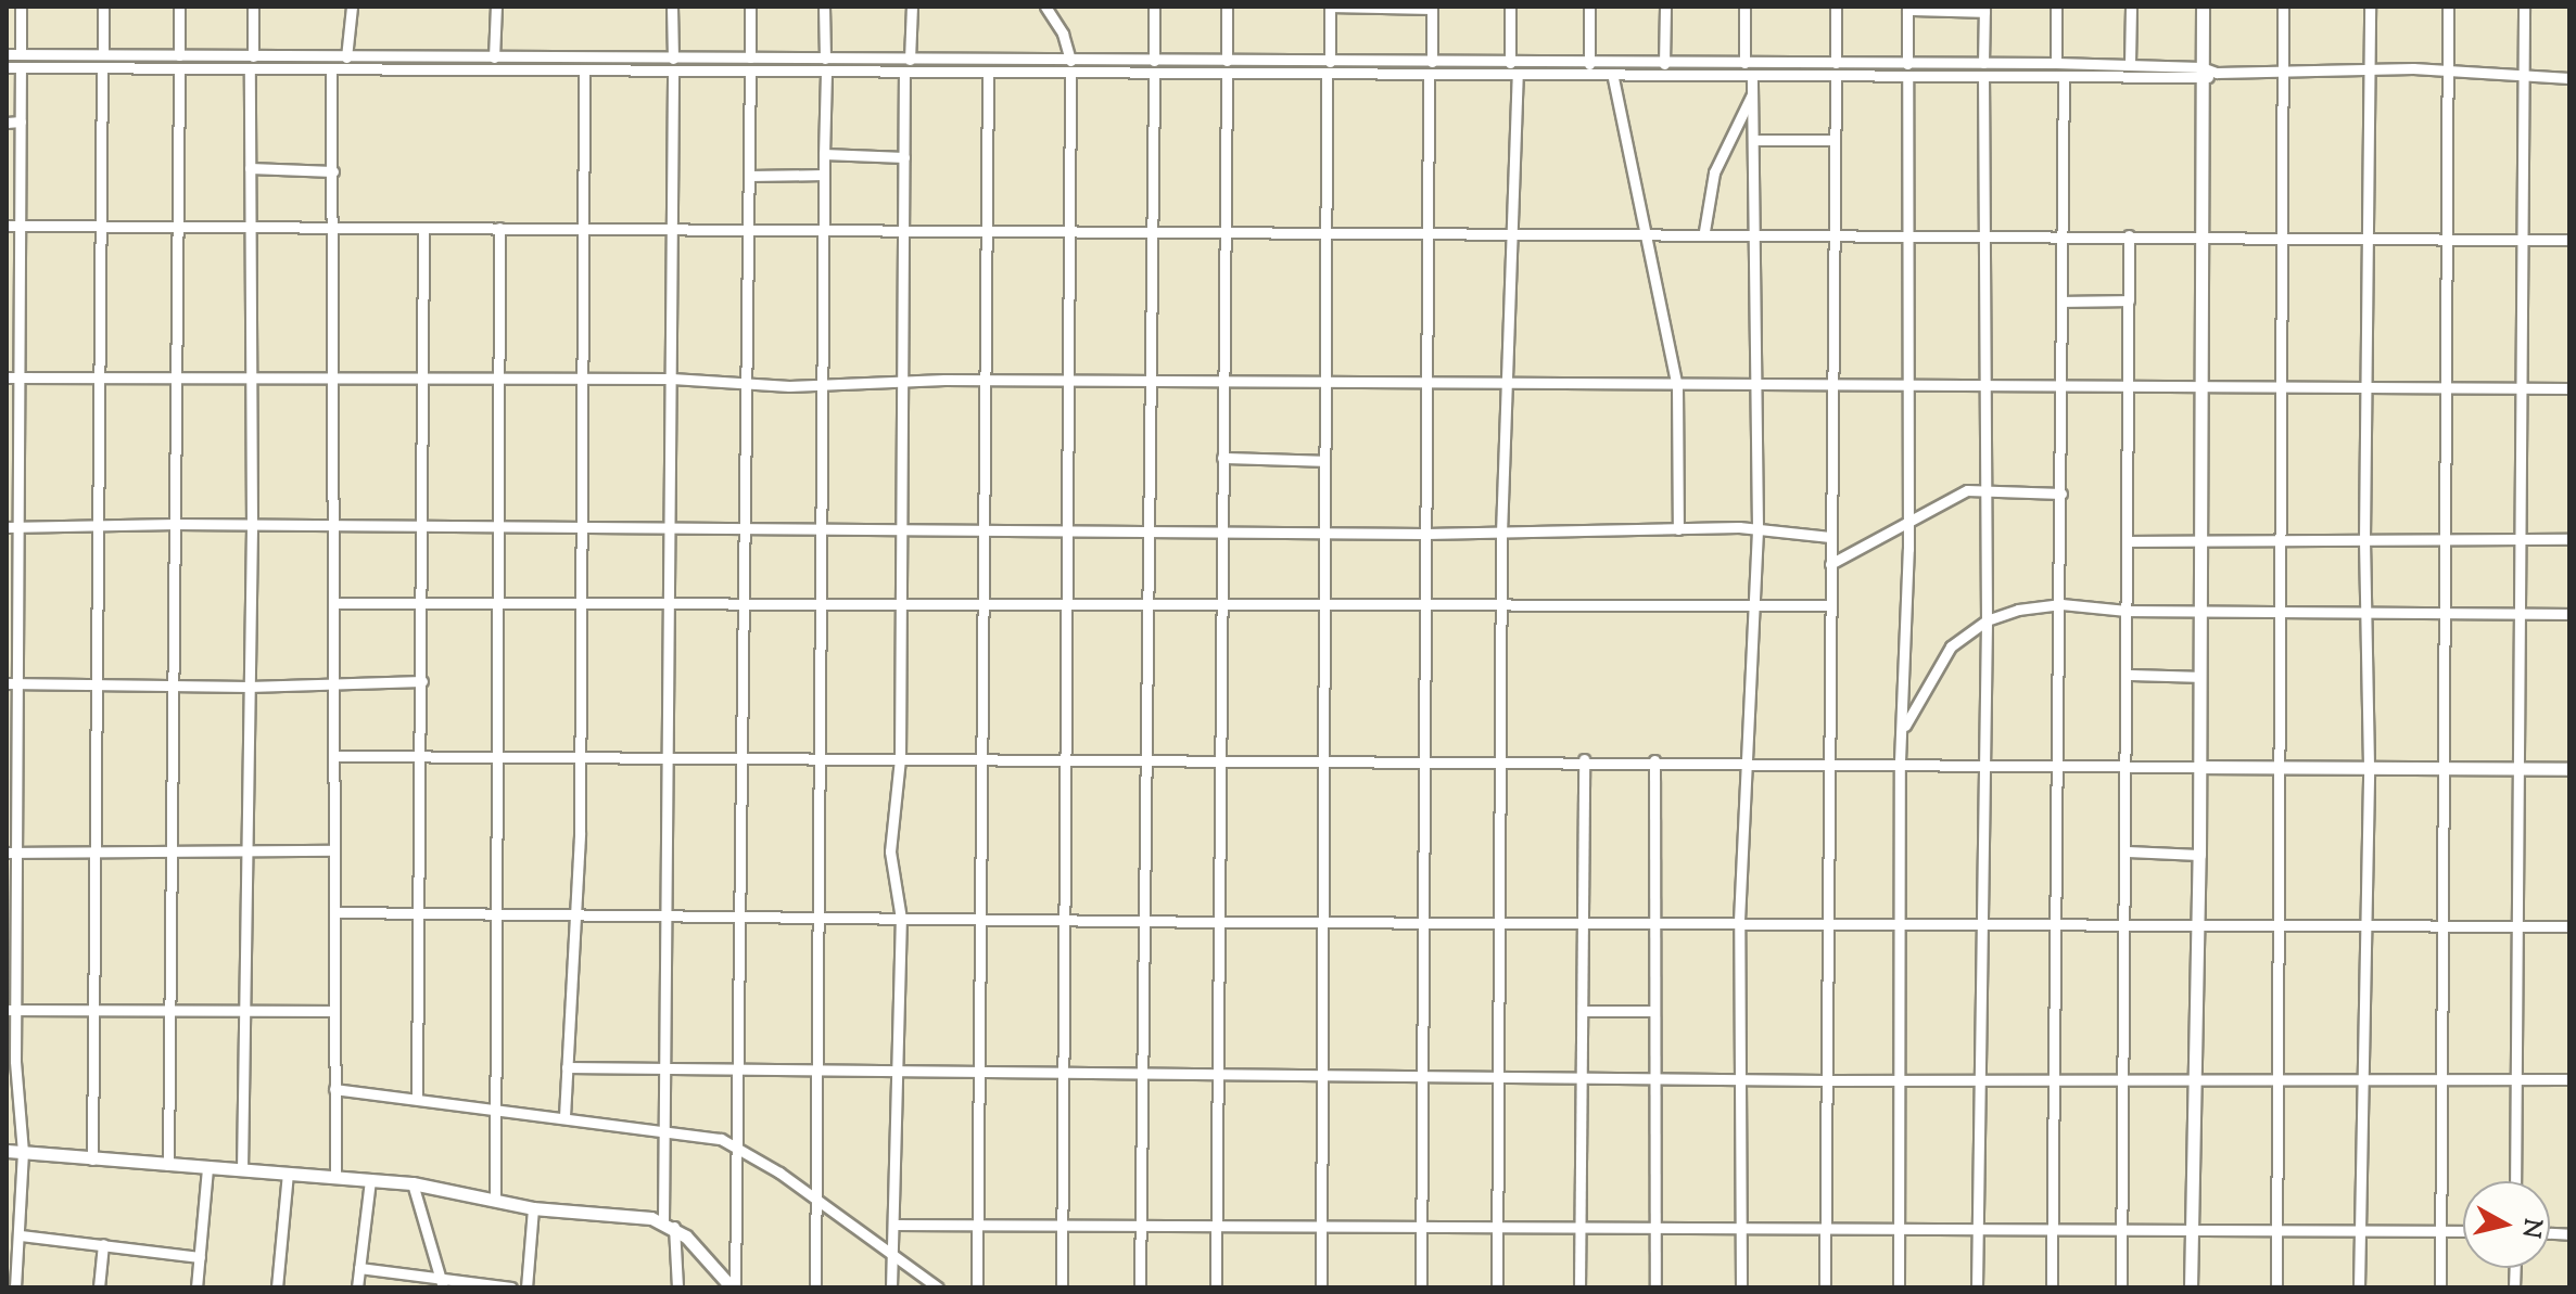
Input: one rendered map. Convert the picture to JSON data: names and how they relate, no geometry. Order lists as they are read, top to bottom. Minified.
{"north":"right"}
